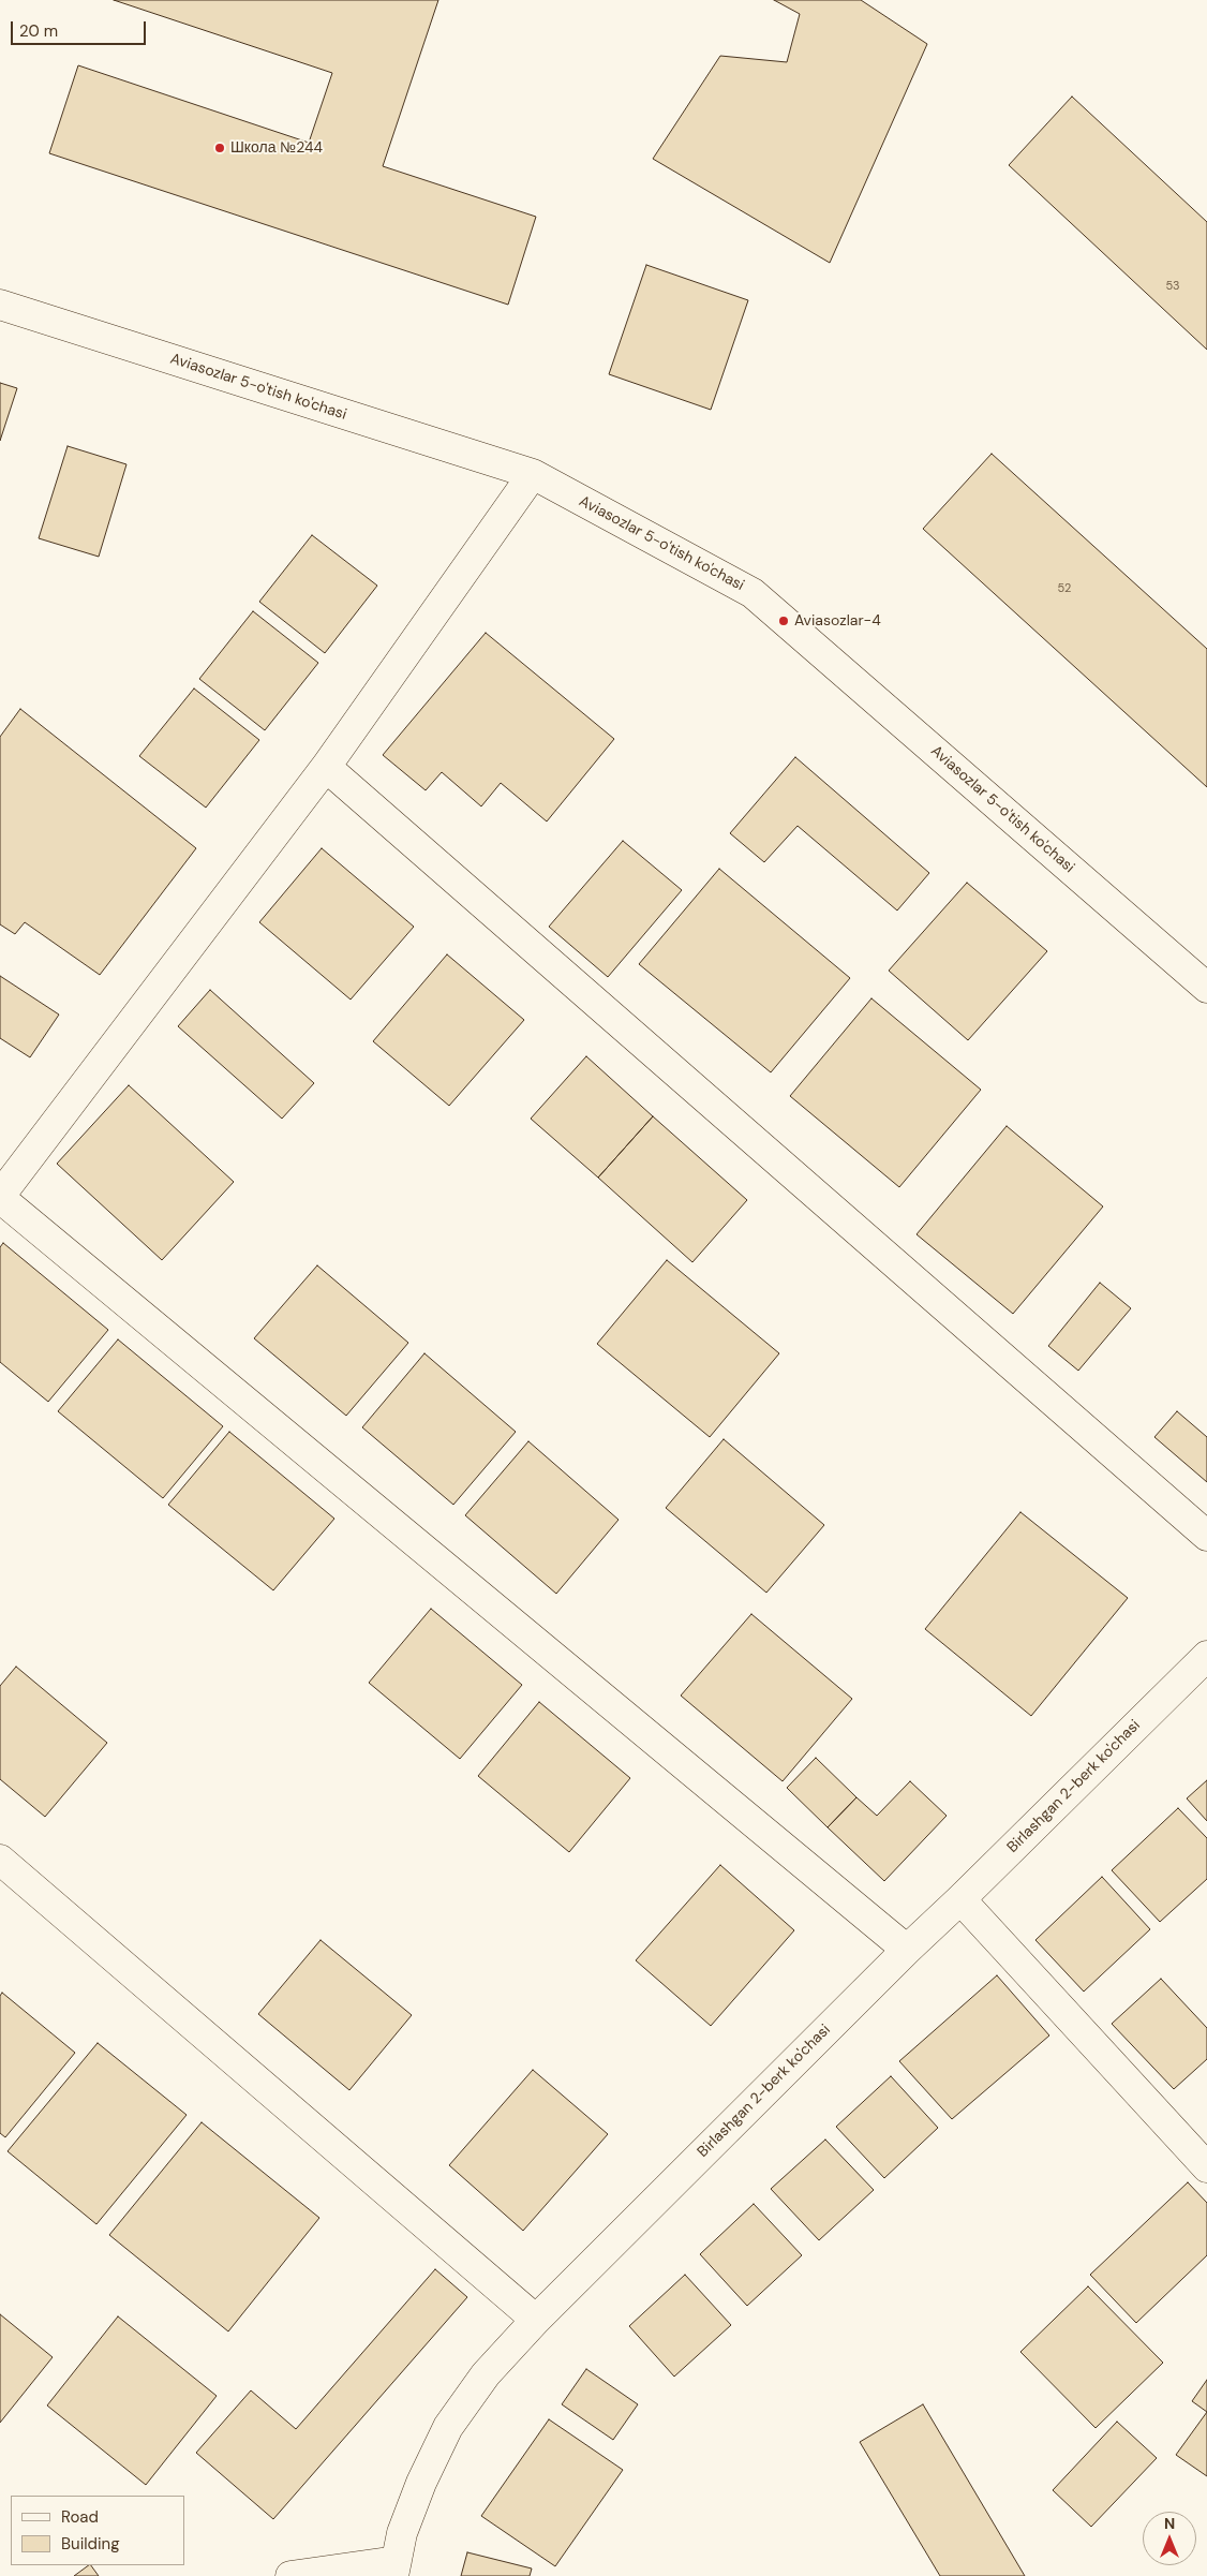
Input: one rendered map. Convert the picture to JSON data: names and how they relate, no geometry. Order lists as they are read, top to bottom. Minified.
{"streets":{"street":["Aviasozlar 5-o'tish ko'chasi","Birlashgan 2-berk ko'chasi"]},"places":["Школа №244","Aviasozlar-4"],"house_numbers":["53","52"],"legend":["Road","Building"],"scale_bar":"20 m","north":"top"}
